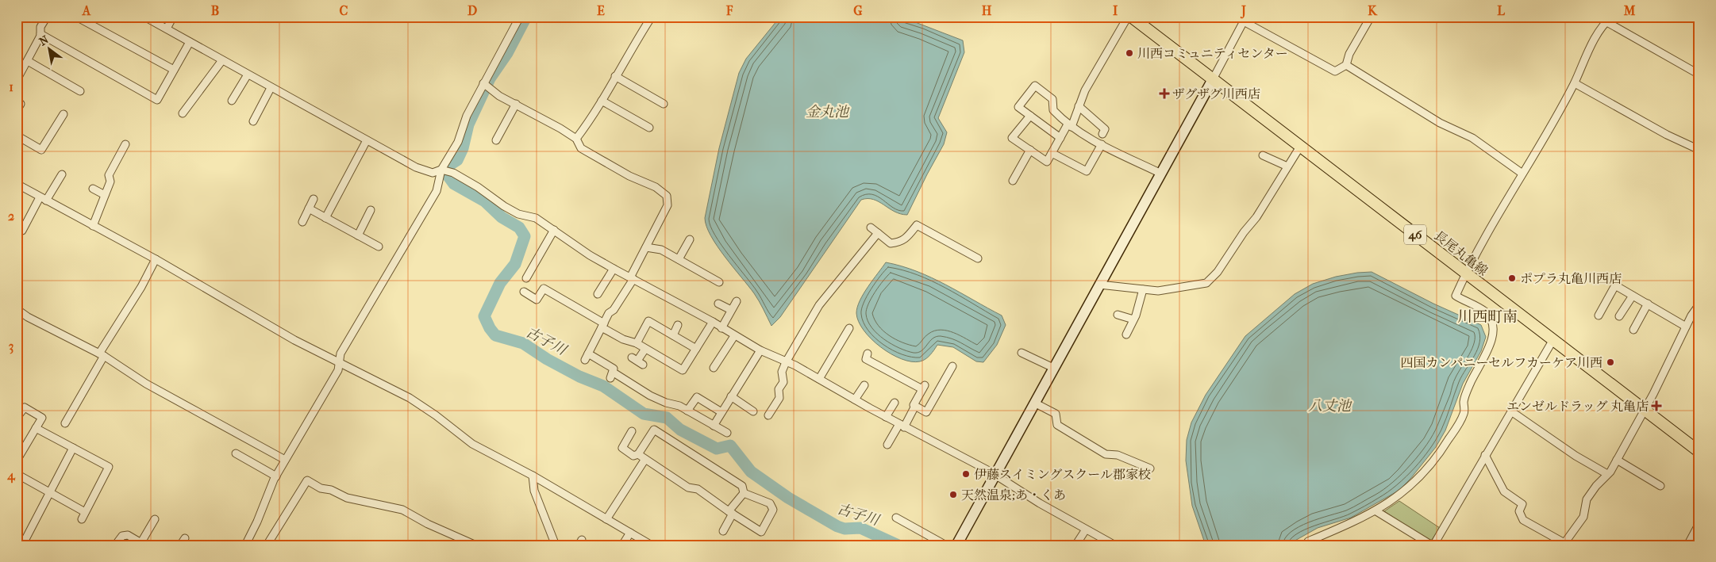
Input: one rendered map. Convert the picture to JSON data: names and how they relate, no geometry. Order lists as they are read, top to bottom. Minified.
{"streets":{"main road":["46","長尾丸亀線"]},"districts":["川西町南"],"water":["金丸池","古子川","八丈池"],"places":{"other":["川西コミュニティセンター","ポプラ丸亀川西店","四国カンパニーセルフカーケア川西","伊藤スイミングスクール郡家校","天然温泉;あ・くあ"],"health":["ザグザグ川西店","エンゼルドラッグ 丸亀店"]},"north":"top left","grid":{"columns":["A","B","C","D","E","F","G","H","I","J","K","L","M"],"rows":["1","2","3","4"]}}
